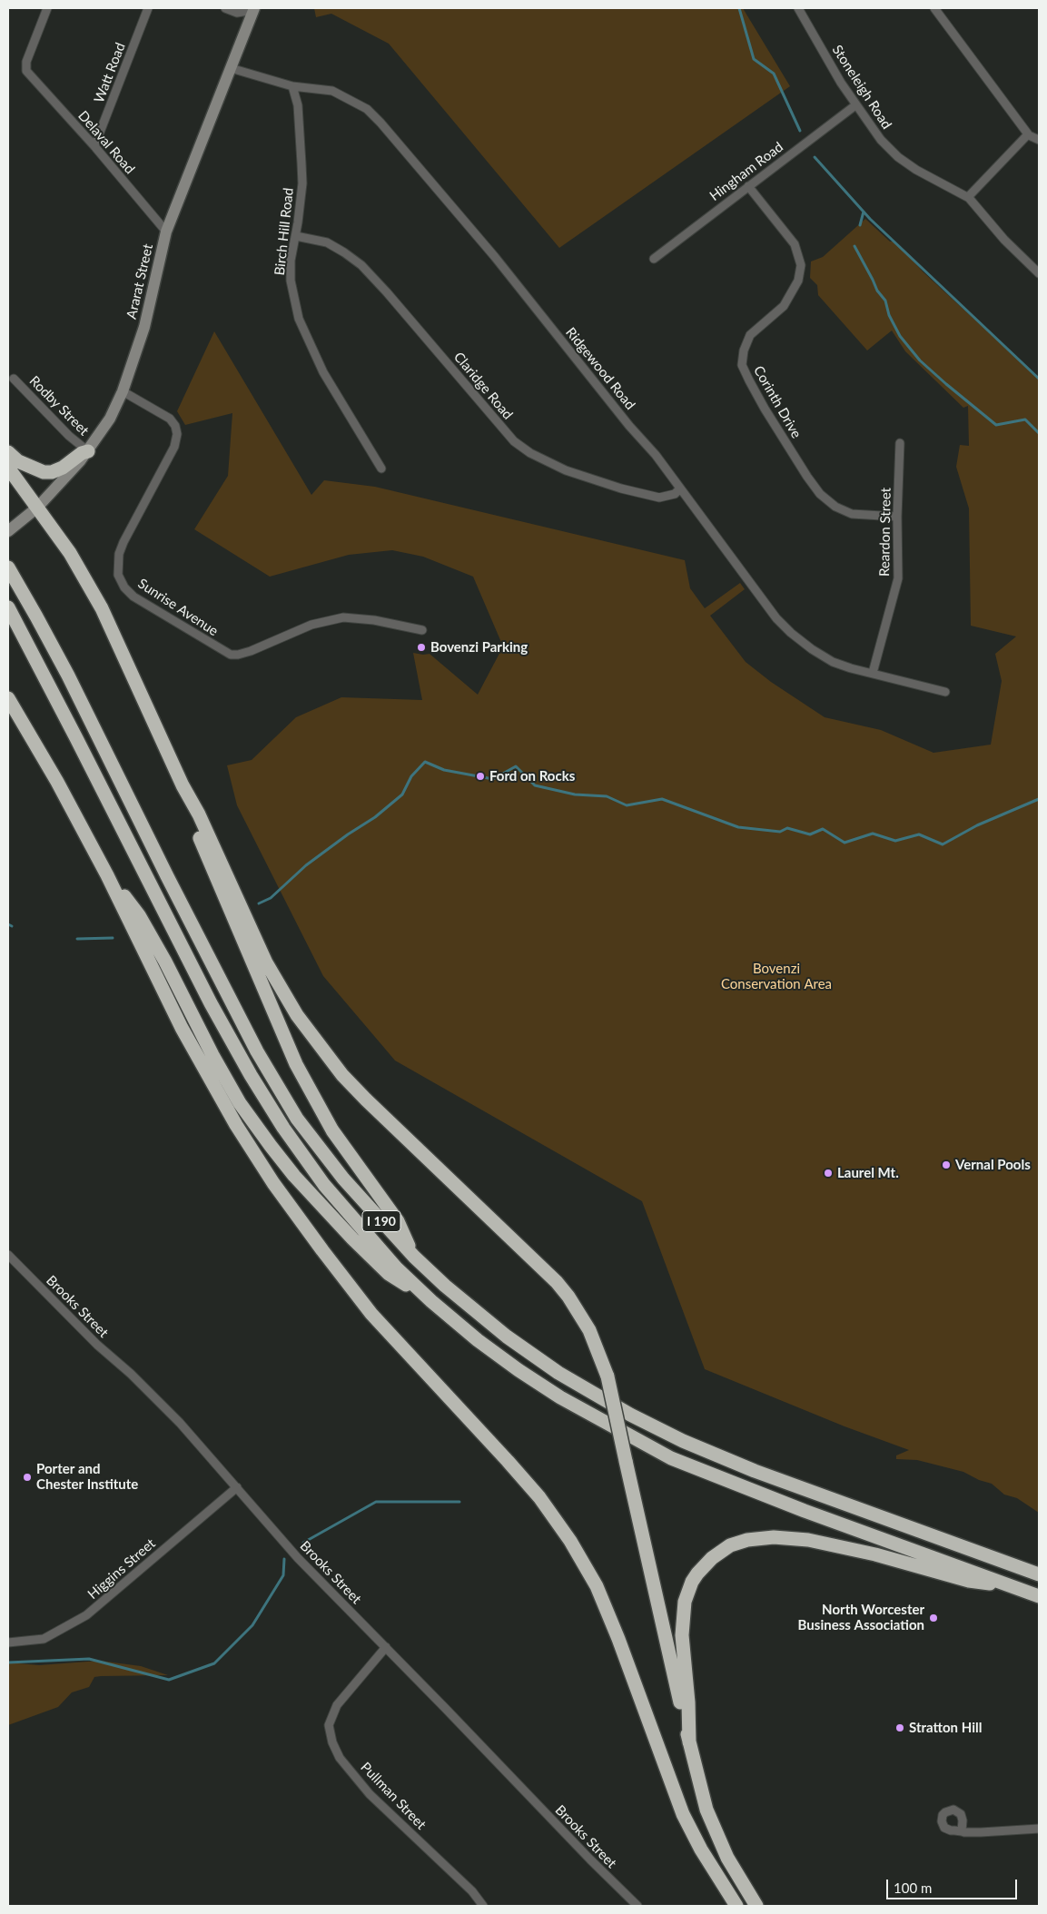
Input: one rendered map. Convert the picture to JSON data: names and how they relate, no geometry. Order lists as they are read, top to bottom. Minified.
{"streets":{"highway":["I 190"],"main road":["Ararat Street"],"street":["Watt Road","Stoneleigh Road","Delaval Road","Hingham Road","Birch Hill Road","Ridgewood Road","Claridge Road","Corinth Drive","Rodby Street","Reardon Street","Sunrise Avenue","Brooks Street","Higgins Street","Pullman Street"]},"crossings":[["Watt Road","Delaval Road"],["Stoneleigh Road","Hingham Road"],["Delaval Road","Ararat Street"],["Hingham Road","Corinth Drive"],["Birch Hill Road","Ridgewood Road"],["Birch Hill Road","Claridge Road"],["Ararat Street","Ridgewood Road"],["Ararat Street","Rodby Street"],["Ararat Street","Sunrise Avenue"],["Ridgewood Road","Claridge Road"],["Ridgewood Road","Reardon Street"],["Corinth Drive","Reardon Street"],["Brooks Street","Higgins Street"],["Brooks Street","Pullman Street"]],"parks":["Bovenzi Conservation Area"],"places":["Bovenzi Parking","Ford on Rocks","Vernal Pools","Laurel Mt.","Porter and Chester Institute","North Worcester Business Association","Stratton Hill"],"scale_bar":"100 m"}
